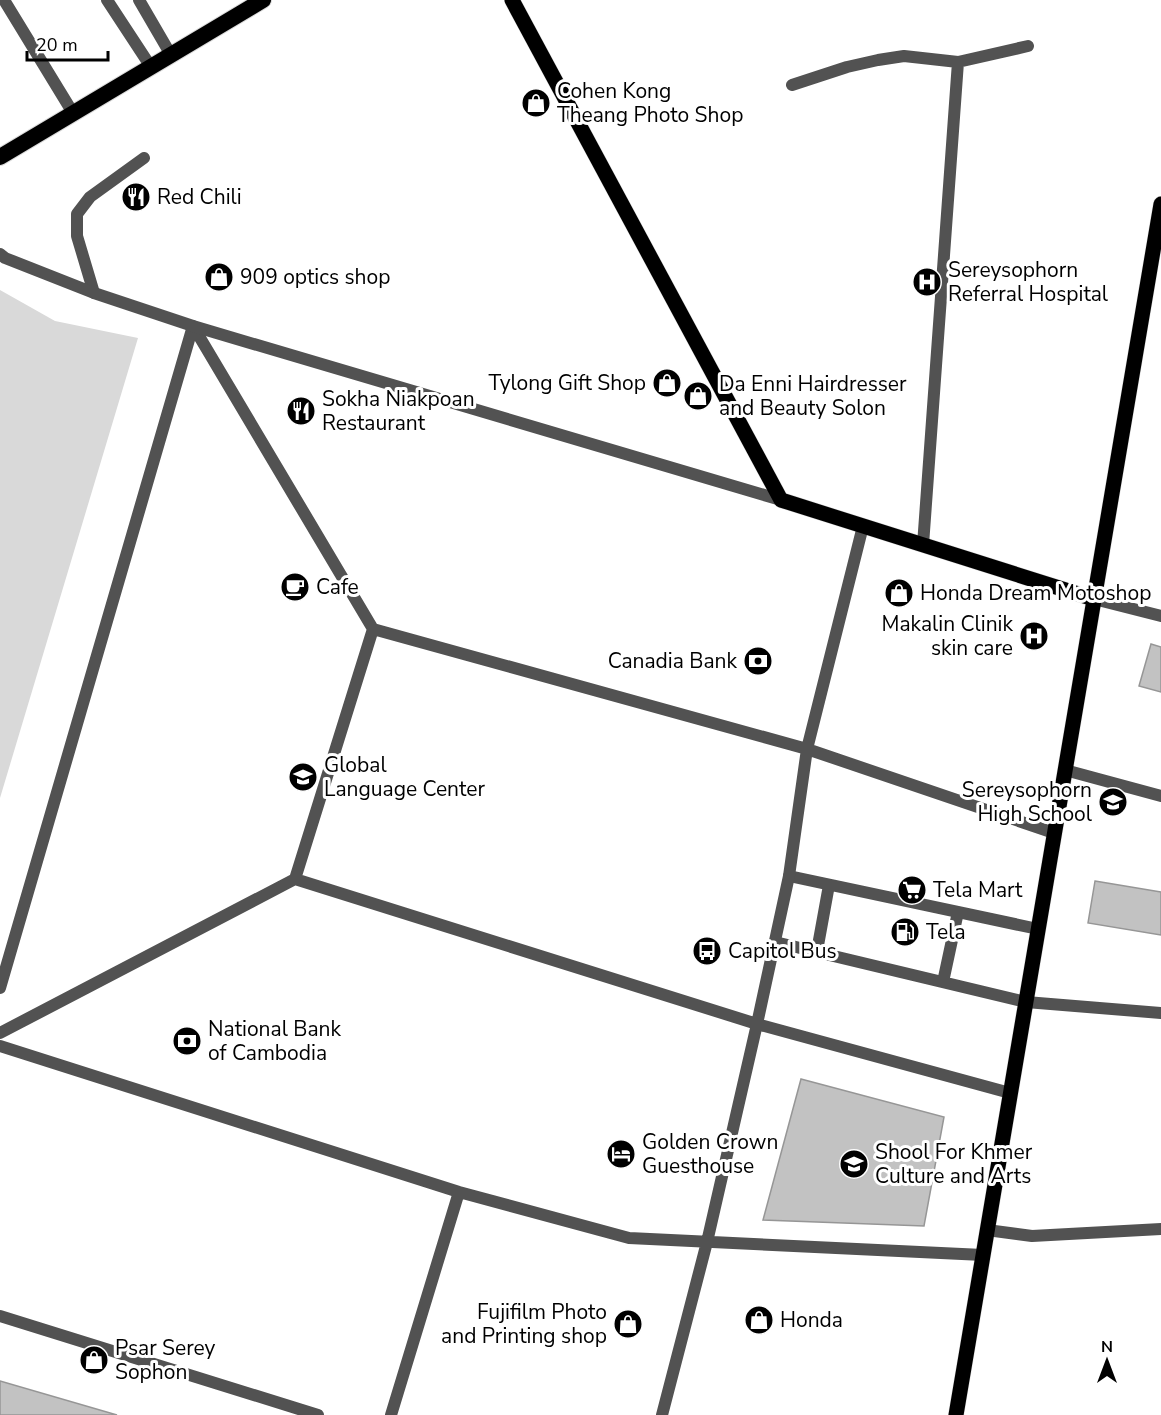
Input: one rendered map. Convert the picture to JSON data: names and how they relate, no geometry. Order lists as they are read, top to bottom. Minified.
{"places":{"shop":["Cohen Kong Theang Photo Shop","909 optics shop","Tylong Gift Shop","Da Enni Hairdresser and Beauty Solon","Honda Dream Motoshop","Honda","Fujifilm Photo and Printing shop","Psar Serey Sophon"],"restaurant":["Red Chili","Sokha Niakpoan Restaurant"],"hospital":["Sereysophorn Referral Hospital","Makalin Clinik skin care"],"cafe":["Cafe"],"bank":["Canadia Bank","National Bank of Cambodia"],"school or university":["Global Language Center","Sereysophorn High School","Shool For Khmer Culture and Arts"],"supermarket":["Tela Mart"],"fuel station":["Tela"],"bus stop":["Capitol Bus"],"hotel":["Golden Crown Guesthouse"]},"scale_bar":"20 m","north":"top"}
